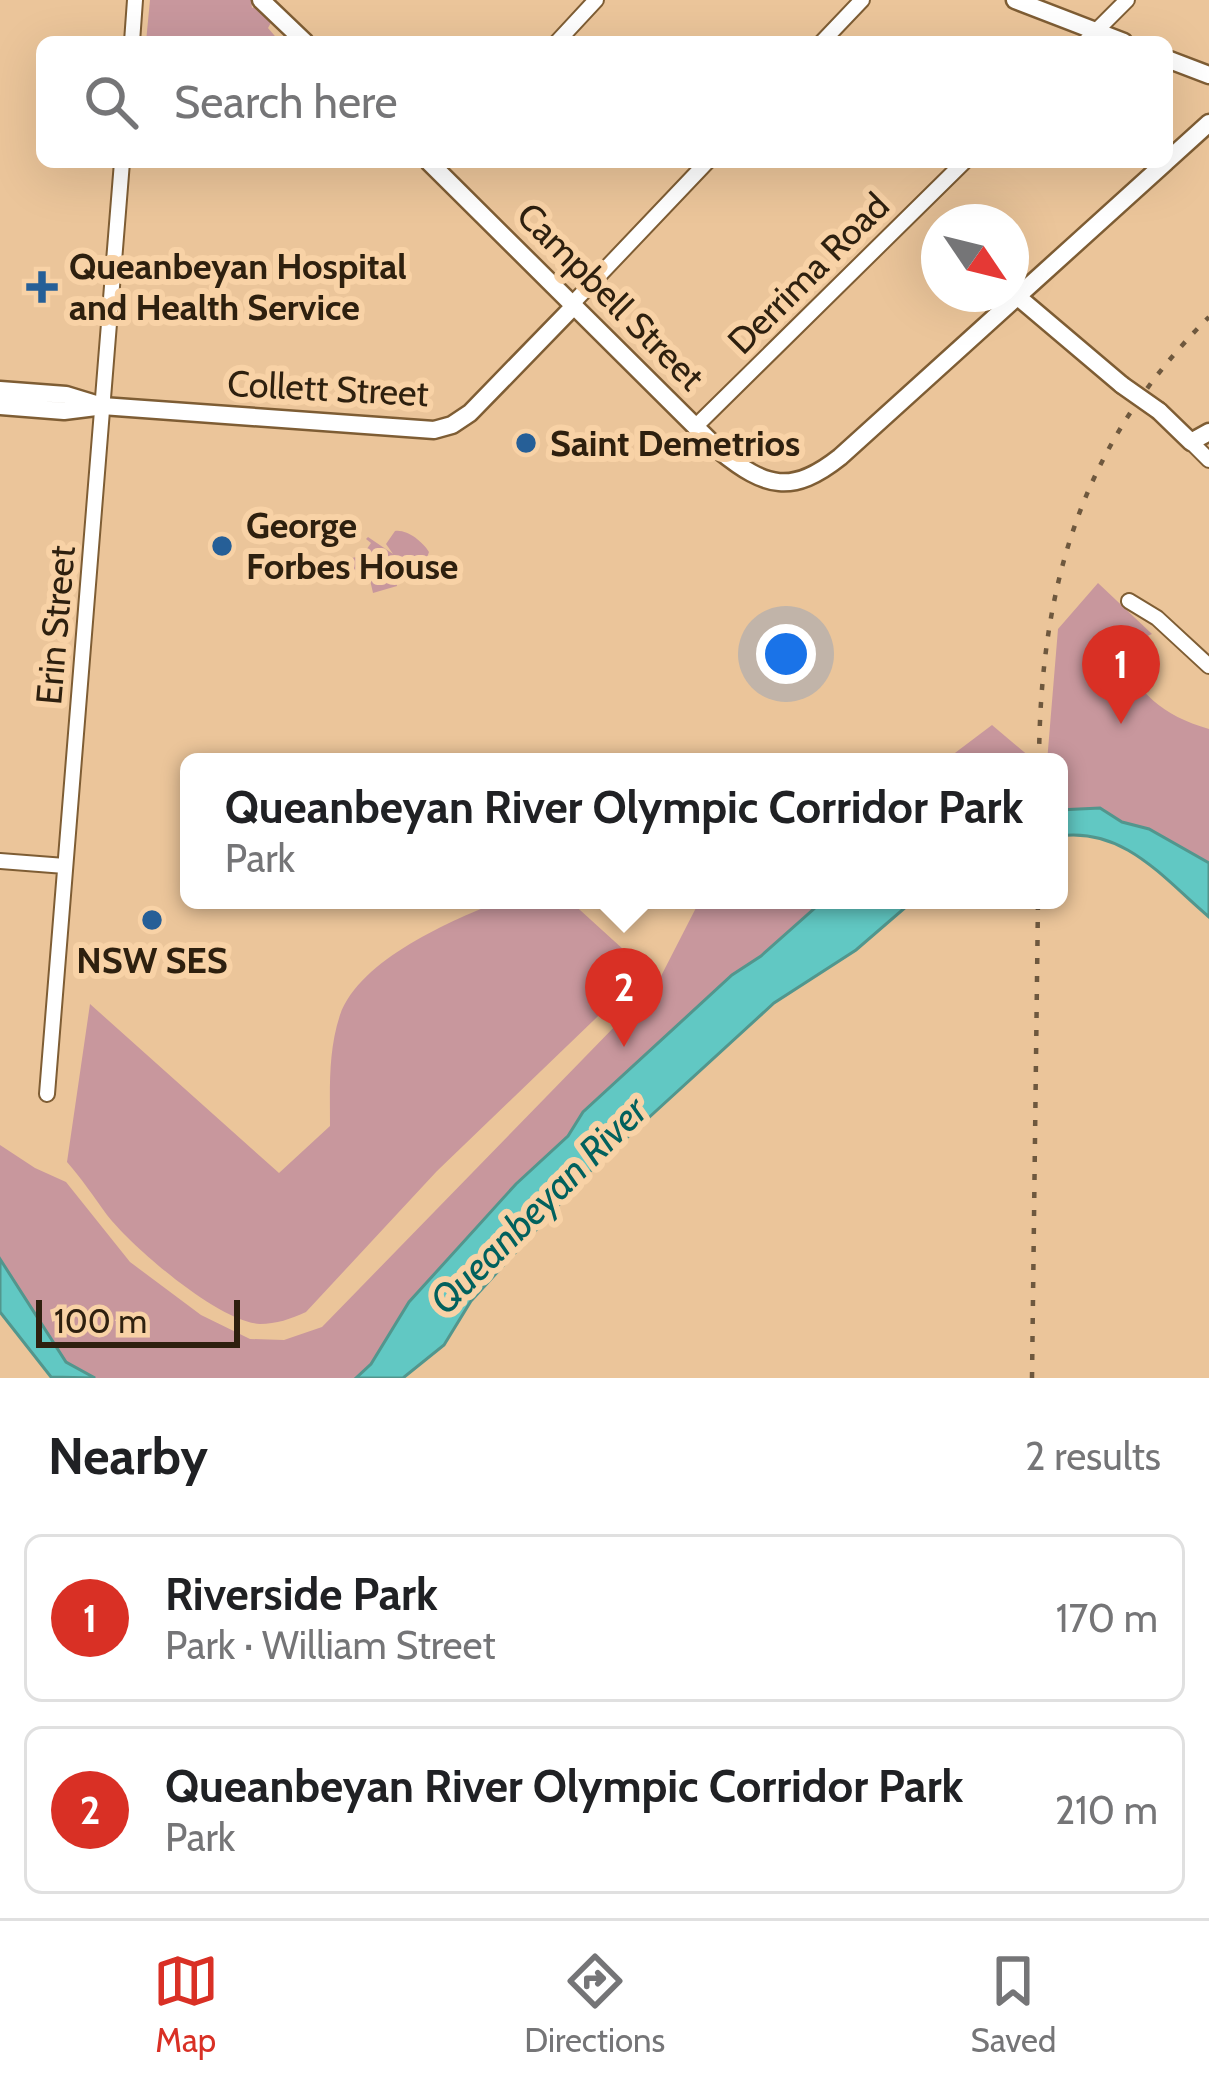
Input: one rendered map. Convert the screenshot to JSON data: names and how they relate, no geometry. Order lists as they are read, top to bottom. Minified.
{"streets":{"street":["Derrima Road","Campbell Street","Collett Street","Erin Street"]},"crossings":[["Derrima Road","Campbell Street"],["Campbell Street","Collett Street"],["Collett Street","Erin Street"]],"water":["Queanbeyan River"],"places":{"health":["Queanbeyan Hospital and Health Service"],"other":["Saint Demetrios","George Forbes House","NSW SES"]},"scale_bar":"100 m","north":"bottom right","page":{"search":"Search here","pins":["1","2"],"popup":["Queanbeyan River Olympic Corridor Park","Park"],"scale":"100 m","heading":["Nearby","2 results"],"list":[{"mark":"1","name":"Riverside Park","note":"Park · William Street","value":"170 m"},{"mark":"2","name":"Queanbeyan River Olympic Corridor Park","note":"Park","value":"210 m"}],"nav":["Map","Directions","Saved"]}}
